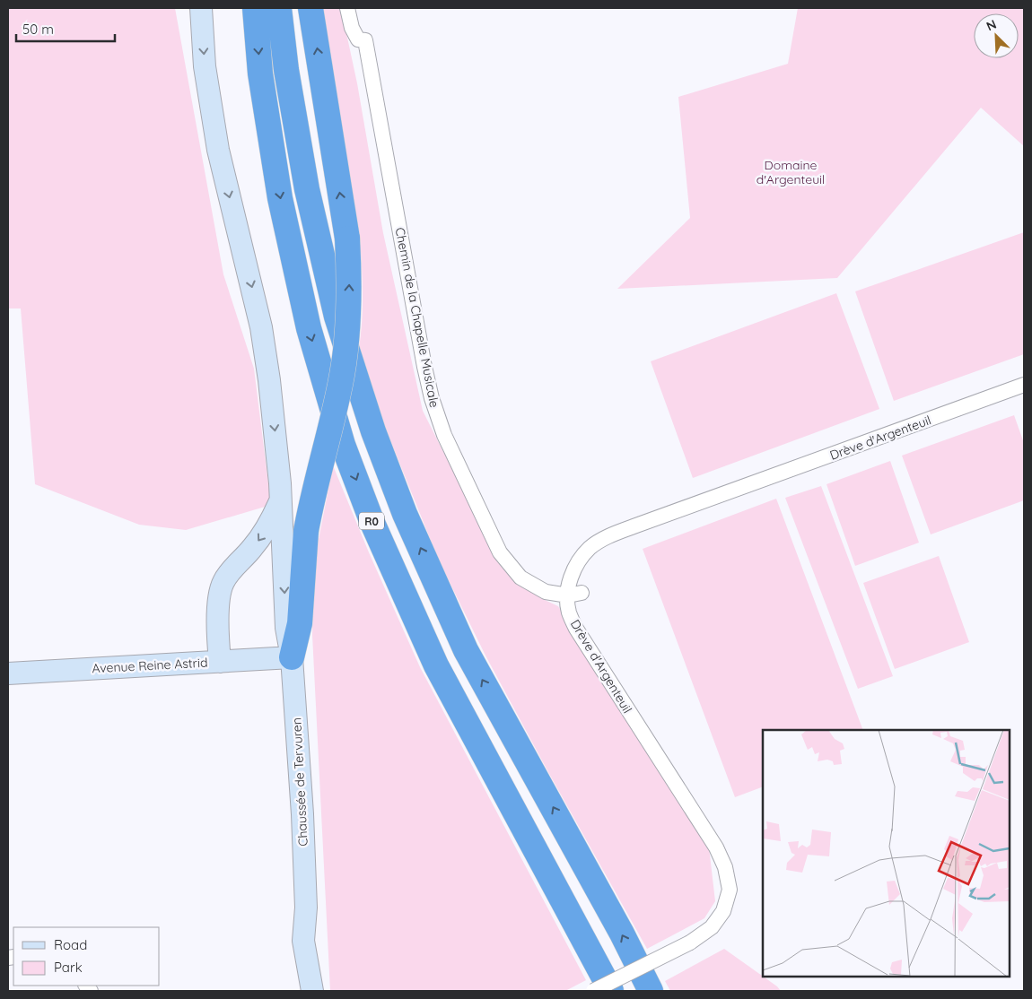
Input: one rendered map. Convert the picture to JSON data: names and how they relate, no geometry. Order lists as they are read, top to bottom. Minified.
{"streets":{"highway":["R0"],"street":["Chemin de la Chapelle Musicale","Drève d'Argenteuil","Avenue Reine Astrid","Chaussée de Tervuren"]},"crossings":[["Chemin de la Chapelle Musicale","Drève d'Argenteuil"],["Avenue Reine Astrid","Chaussée de Tervuren"]],"one_way":["Chaussée de Tervuren"],"parks":["Domaine d'Argenteuil"],"legend":["Road","Park"],"scale_bar":"50 m","north":"top left"}
